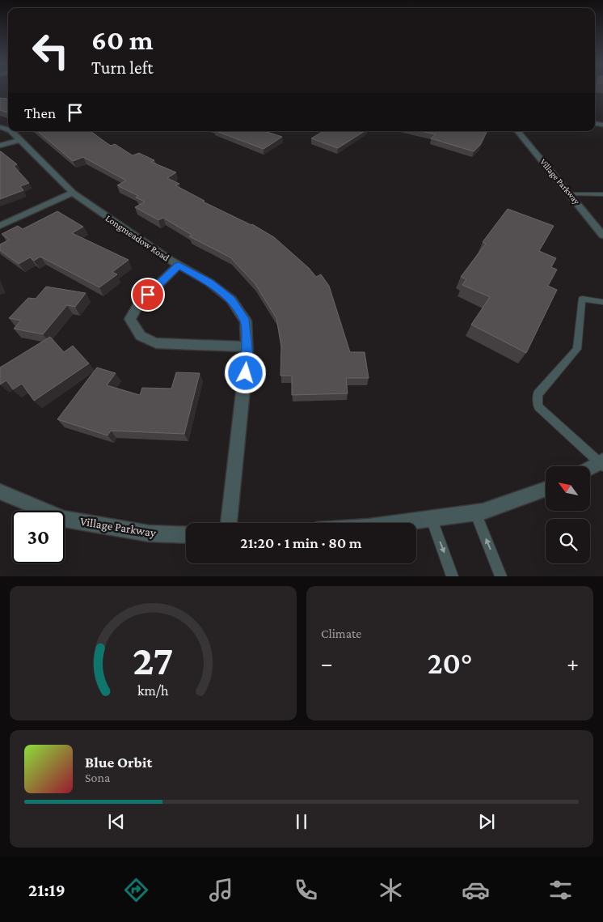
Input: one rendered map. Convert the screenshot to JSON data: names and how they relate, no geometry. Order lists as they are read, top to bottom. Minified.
{"streets":{"street":["Village Parkway","Longmeadow Road"]},"north":"top left","page":{"turn":["60 m","Turn left"],"then":"Then","limit":"30","trip":"21:20 · 1 min · 80 m","tile":"Climate","heat":["−","20°","+"],"song":["Blue Orbit","Sona"],"tabs":"21:19","gauge":["27","km/h"]}}
